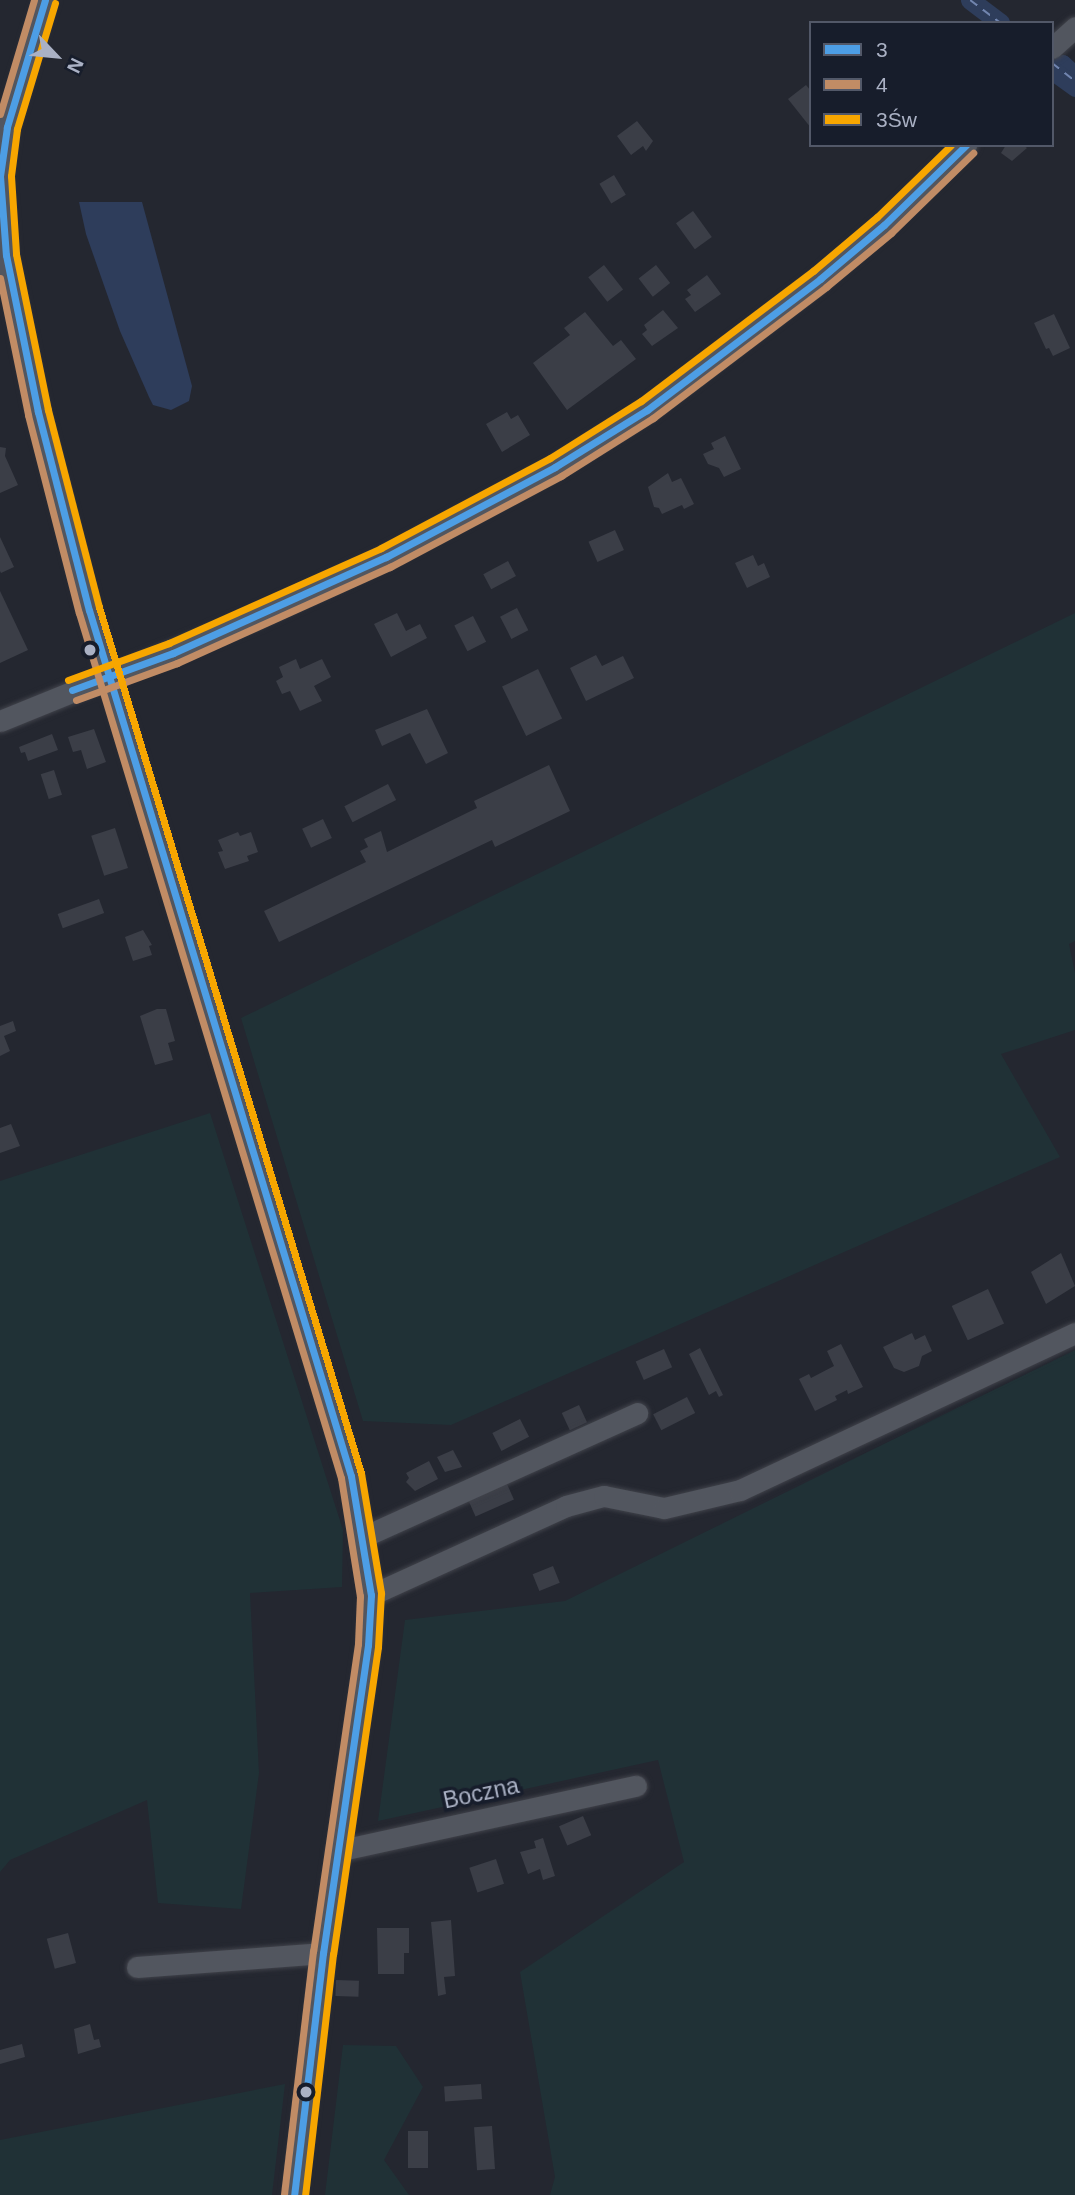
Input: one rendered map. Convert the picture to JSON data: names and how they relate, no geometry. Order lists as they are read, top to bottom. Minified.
{"streets":{"street":["Boczna"]},"lines":["transit line 3","transit line 4","transit line 3Św"],"legend":["3","4","3Św"],"north":"bottom right"}
